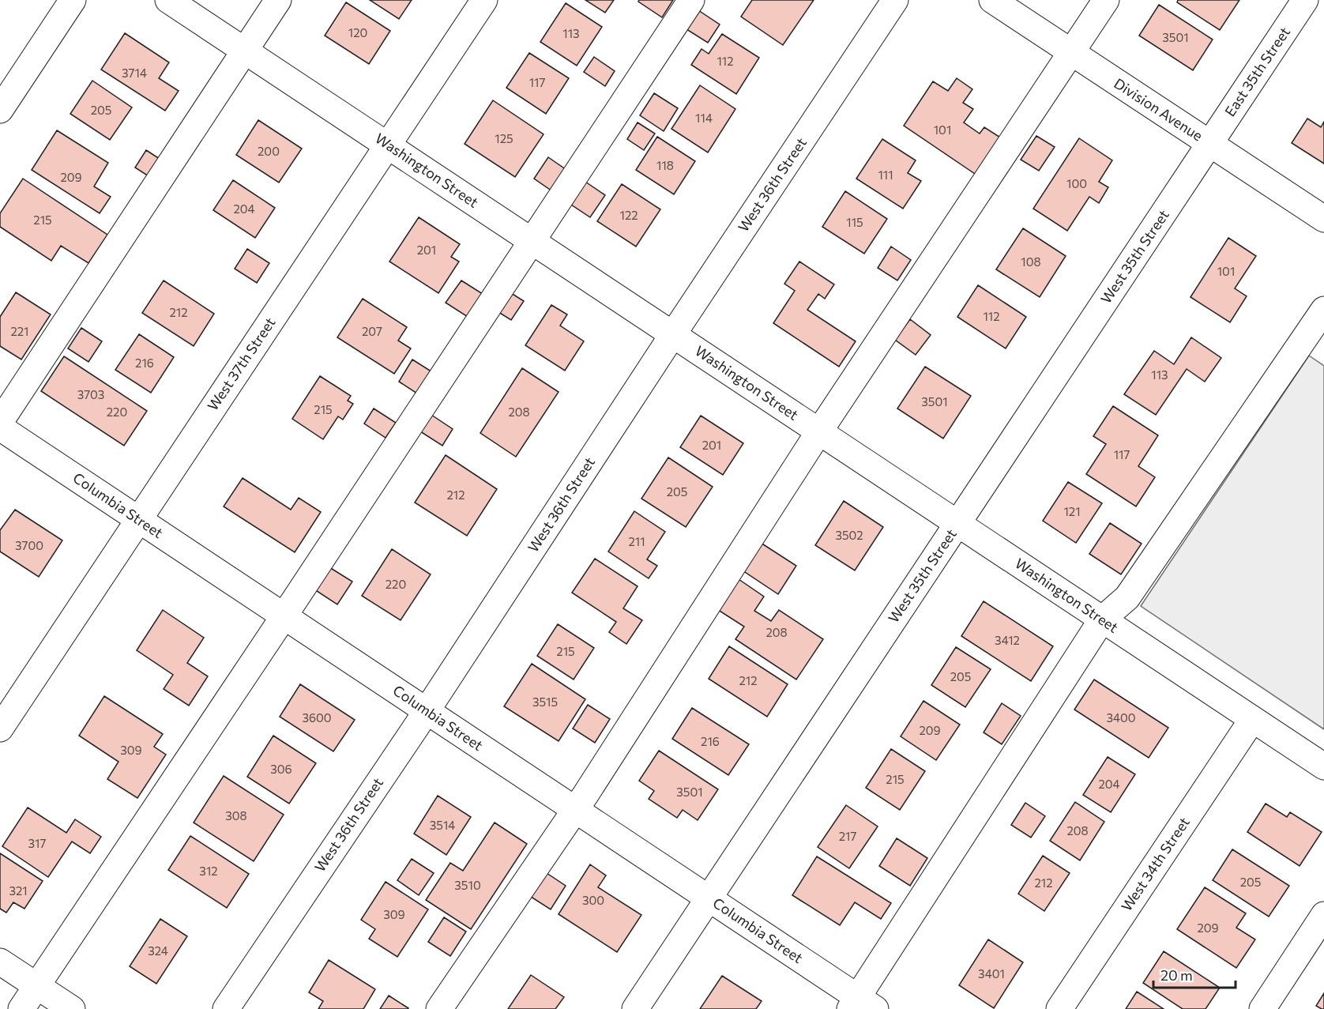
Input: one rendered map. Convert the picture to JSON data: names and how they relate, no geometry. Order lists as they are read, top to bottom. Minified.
{"streets":{"street":["East 35th Street","Division Avenue","Washington Street","West 36th Street","West 35th Street","West 37th Street","Columbia Street","West 34th Street"]},"crossings":[["East 35th Street","Division Avenue"],["East 35th Street","West 35th Street"],["Division Avenue","West 35th Street"],["Washington Street","West 36th Street"],["Washington Street","West 35th Street"],["Washington Street","West 37th Street"],["Washington Street","West 34th Street"],["West 36th Street","Columbia Street"],["West 35th Street","Columbia Street"],["West 37th Street","Columbia Street"]],"house_numbers":["120","113","3501","112","3714","117","205","114","101","125","200","118","111","209","100","204","122","215","115","201","108","101","212","112","221","207","216","113","3703","3501","215","220","208","201","117","205","212","121","3502","211","3700","220","208","3412","215","205","212","3515","3600","3400","209","216","309","306","215","204","3501","308","3514","208","217","317","312","205","212","3510","321","300","309","209","324","3401"],"scale_bar":"20 m"}
